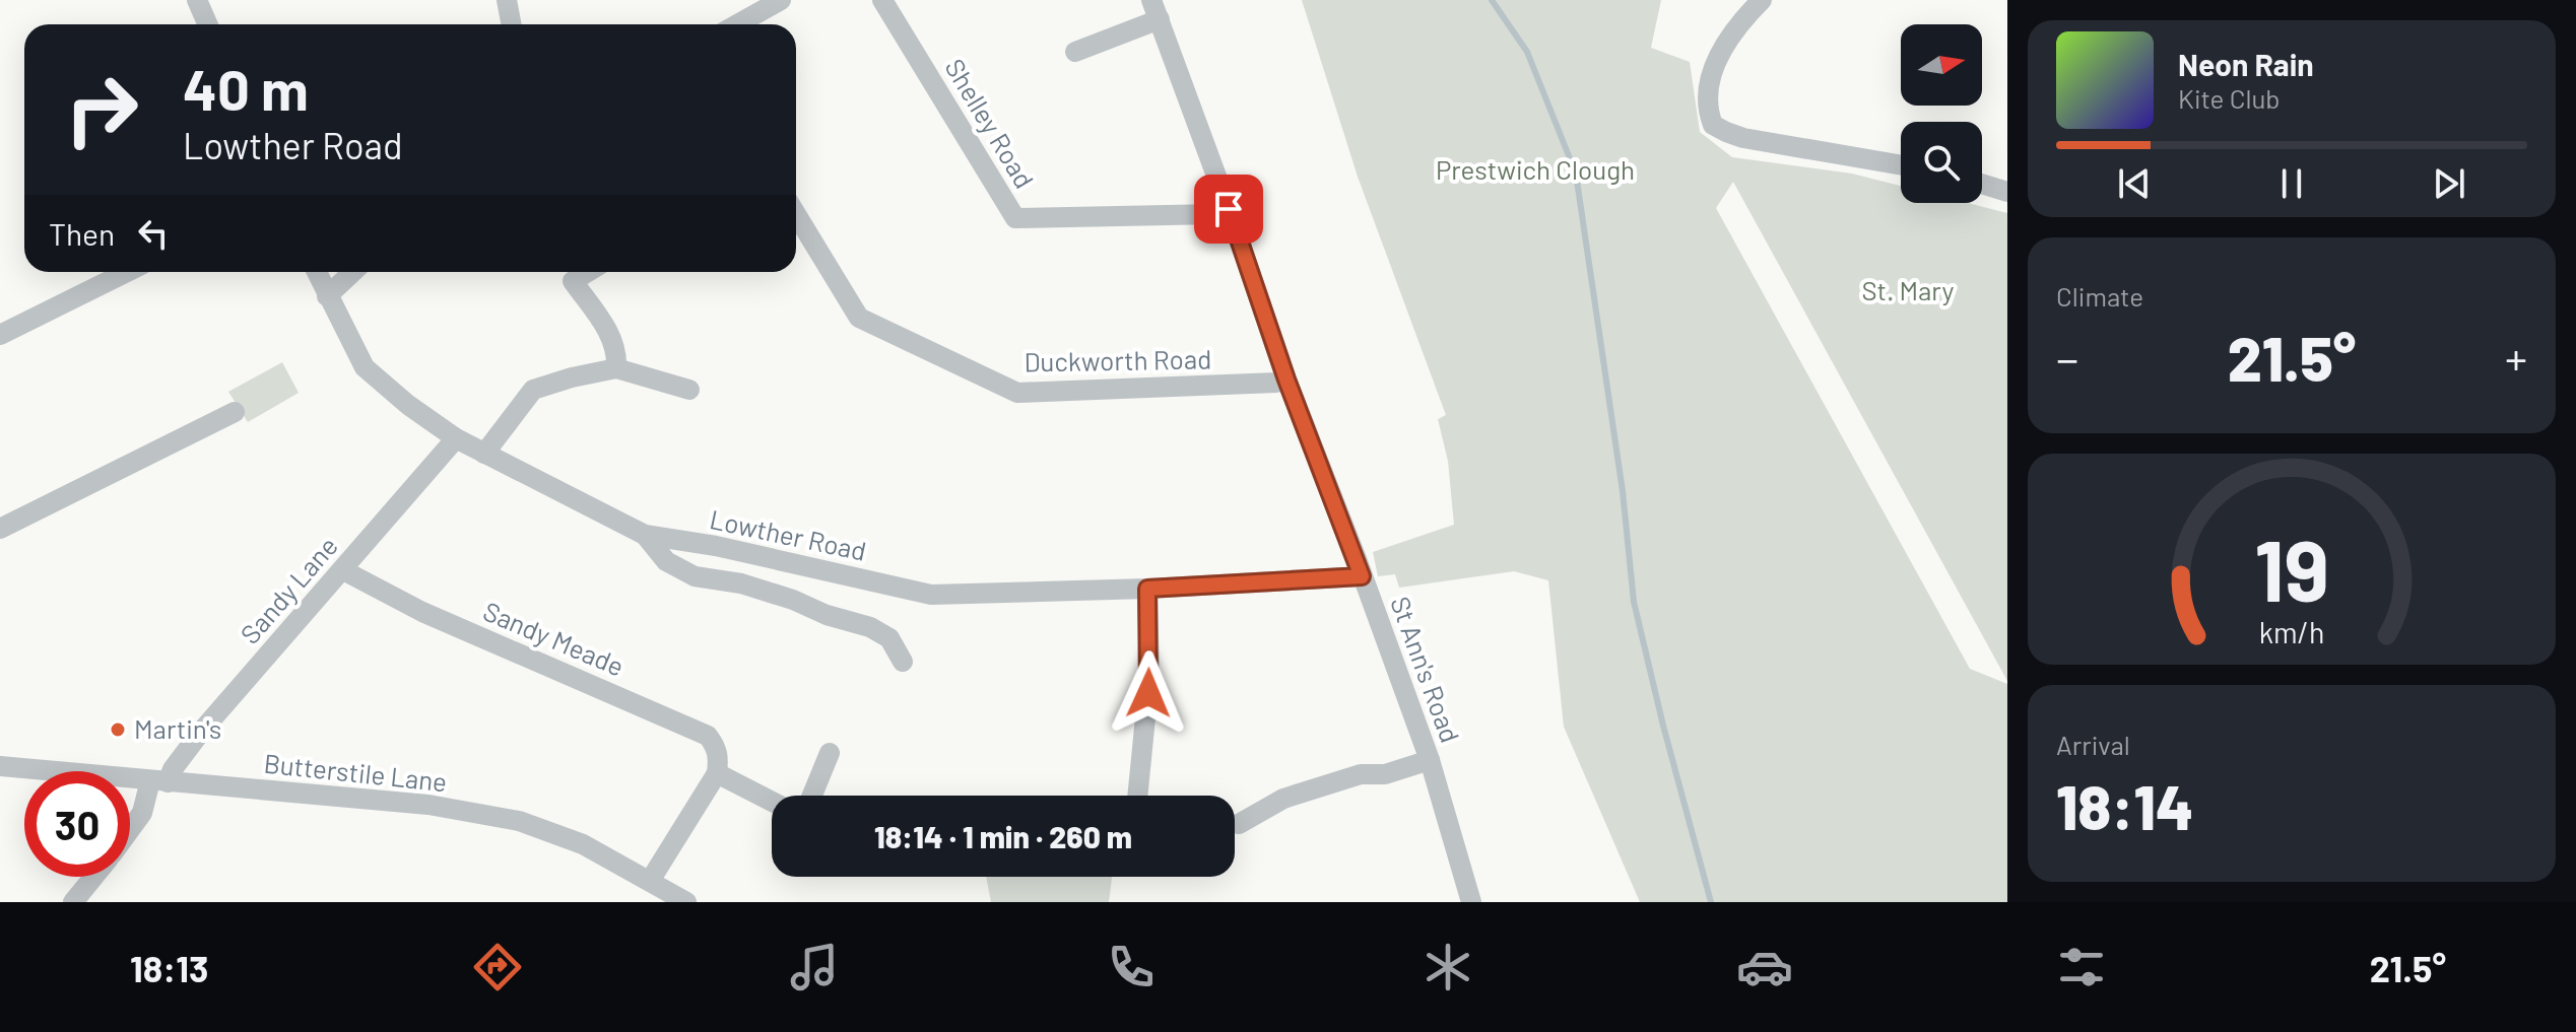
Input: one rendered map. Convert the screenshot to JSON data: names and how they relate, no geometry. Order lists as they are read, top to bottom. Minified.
{"streets":{"street":["Shelley Road","Duckworth Road","Lowther Road","Sandy Lane","Sandy Meade","St Ann's Road","Butterstile Lane"]},"crossings":[["Shelley Road","St Ann's Road"],["Duckworth Road","St Ann's Road"],["Lowther Road","Sandy Lane"],["Lowther Road","St Ann's Road"],["Sandy Lane","Sandy Meade"],["Sandy Lane","Butterstile Lane"]],"parks":["Prestwich Clough","St. Mary"],"places":["Martin's"],"north":"right","page":{"turn":["40 m","Lowther Road"],"song":["Neon Rain","Kite Club"],"then":"Then","tile":["Climate",["Arrival","18:14"]],"heat":["−","21.5°","+"],"limit":"30","trip":"18:14 · 1 min · 260 m","tabs":["18:13","21.5°"],"gauge":["19","km/h"]}}
